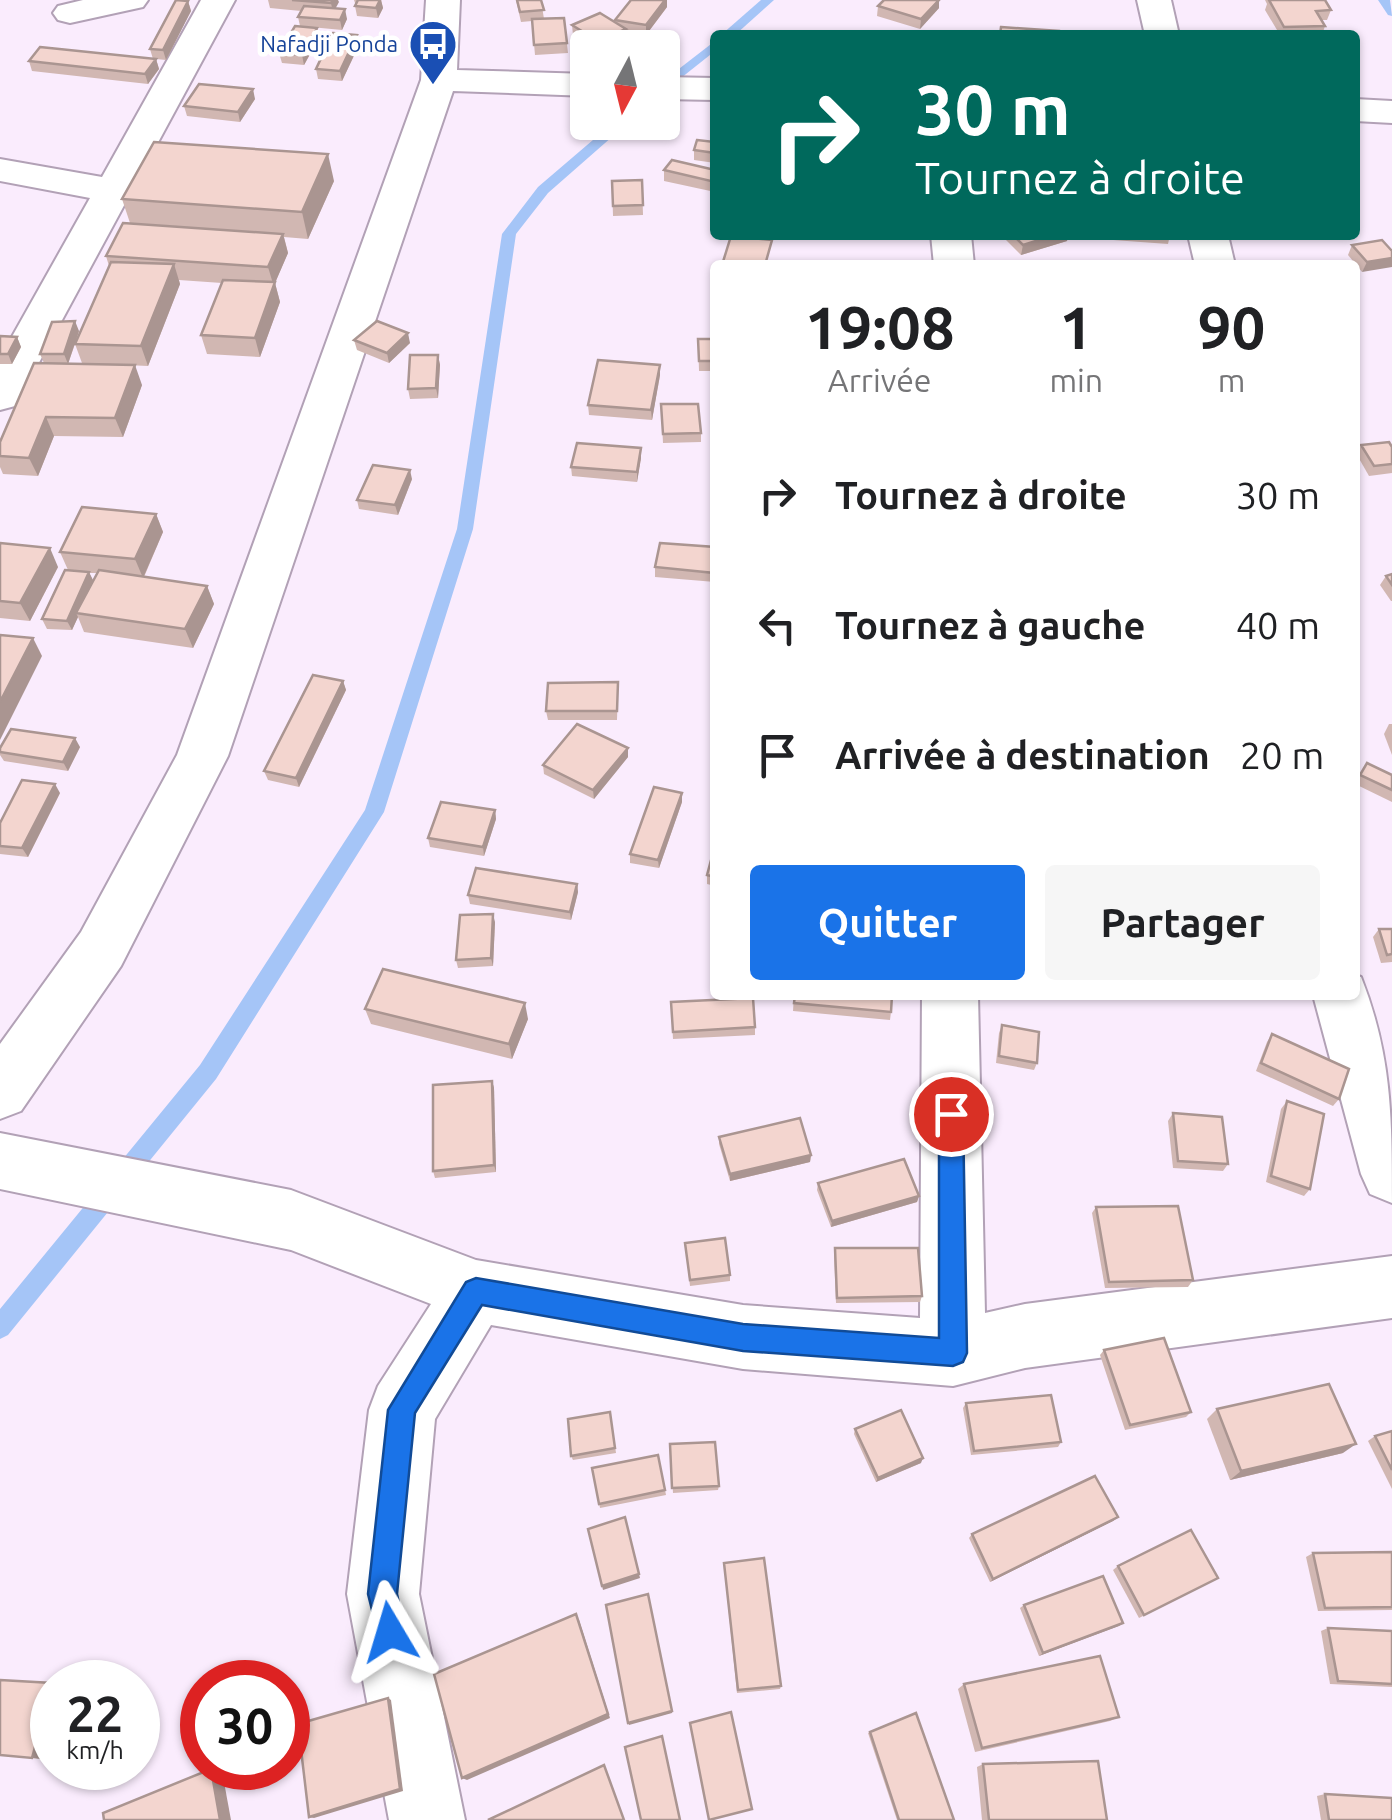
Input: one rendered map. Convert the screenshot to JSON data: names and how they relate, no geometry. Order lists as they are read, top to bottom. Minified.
{"places":{"bus stop":["Nafadji Ponda"]},"north":"bottom","page":{"turn":["30 m","Tournez à droite"],"eta":["19:08","Arrivée","1","min","90","m"],"list":[{"name":"Tournez à droite","value":"30 m"},{"name":"Tournez à gauche","value":"40 m"},{"name":"Arrivée à destination","value":"20 m"}],"buttons":["Quitter","Partager"],"speed":"22 km/h","limit":"30"}}
